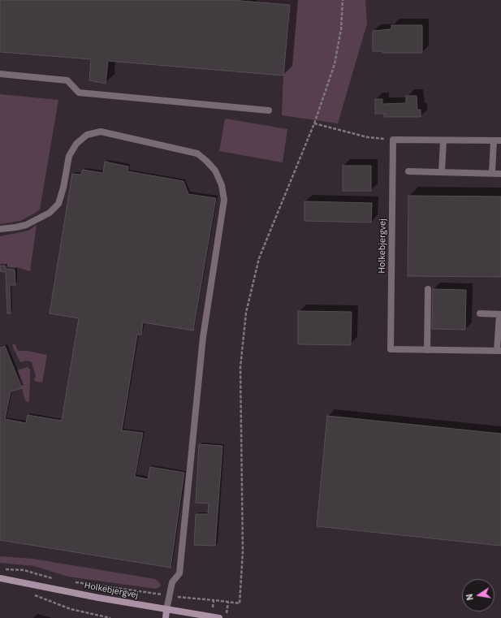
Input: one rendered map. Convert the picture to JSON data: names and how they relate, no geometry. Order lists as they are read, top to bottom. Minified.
{"streets":{"street":["Holkebjergvej"]},"north":"left"}
